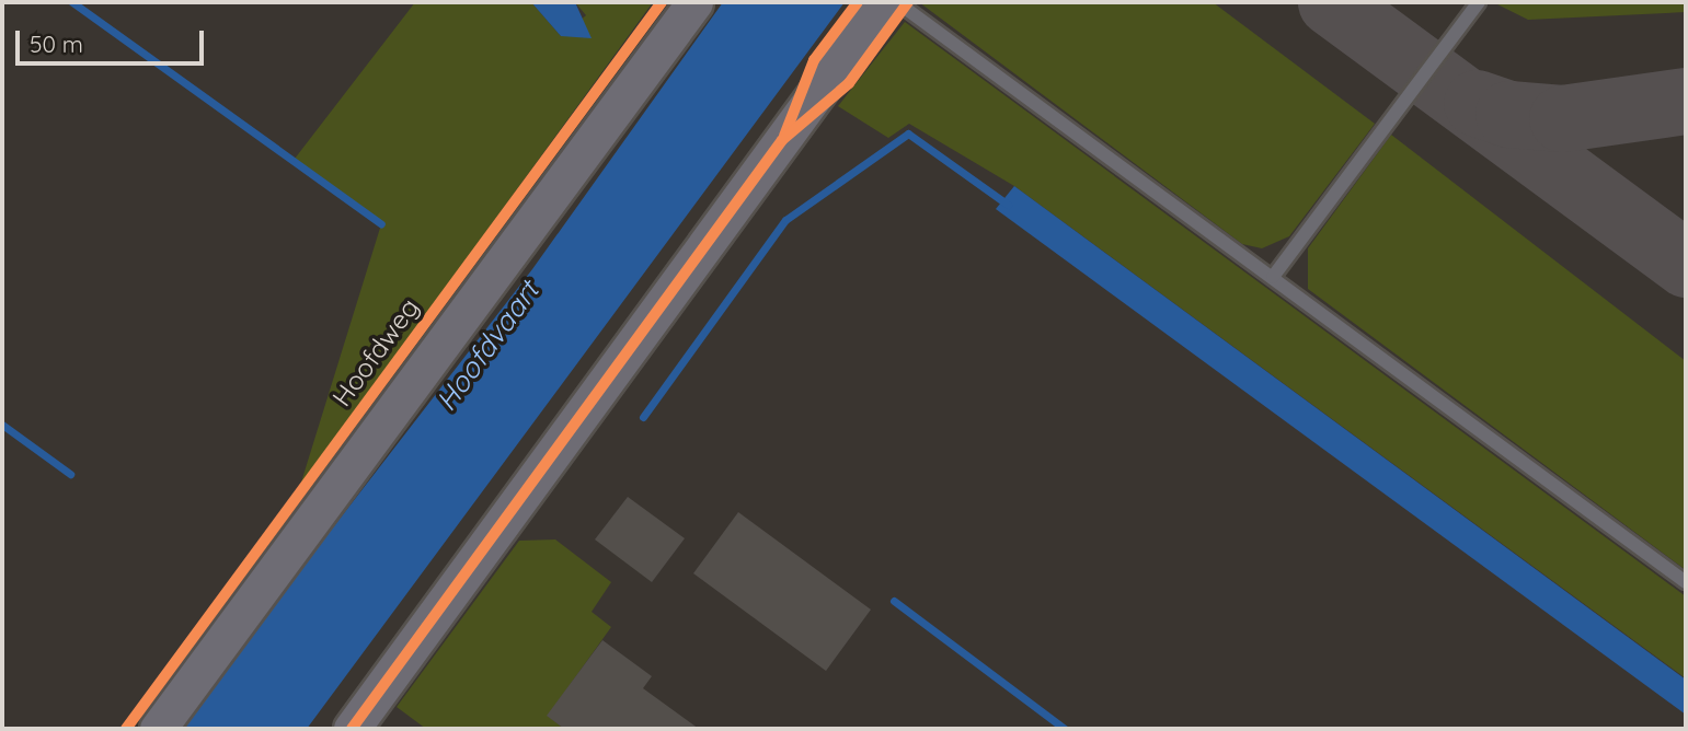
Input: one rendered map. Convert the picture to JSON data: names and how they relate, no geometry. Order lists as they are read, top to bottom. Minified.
{"streets":{"main road":["Hoofdweg"]},"water":["Hoofdvaart"],"scale_bar":"50 m"}
